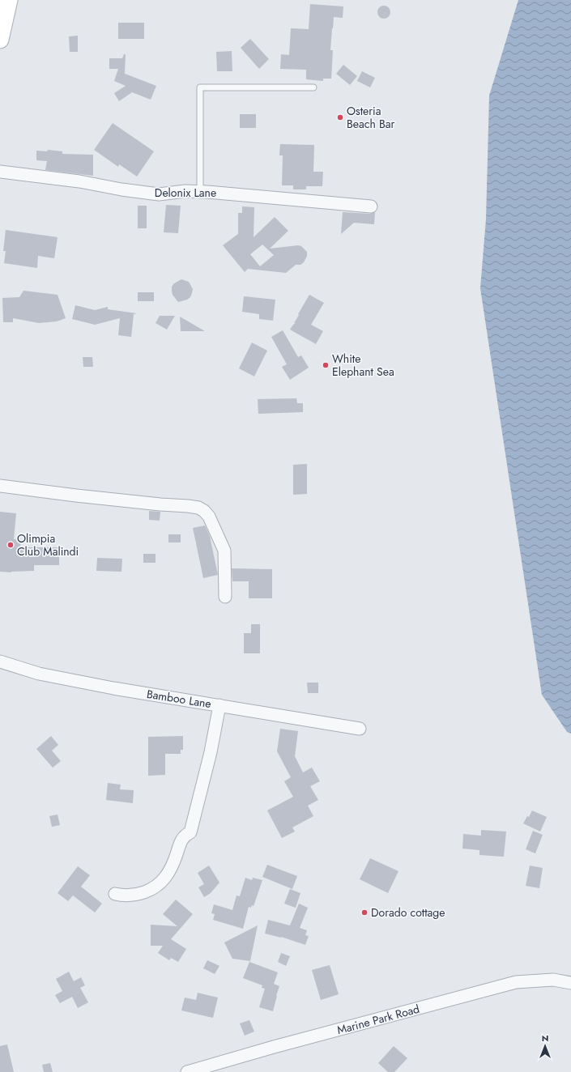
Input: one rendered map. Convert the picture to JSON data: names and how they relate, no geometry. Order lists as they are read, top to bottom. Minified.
{"streets":{"street":["Delonix Lane","Bamboo Lane","Marine Park Road"]},"places":["Osteria Beach Bar","White Elephant Sea","Olimpia Club Malindi","Dorado cottage"],"north":"top"}
